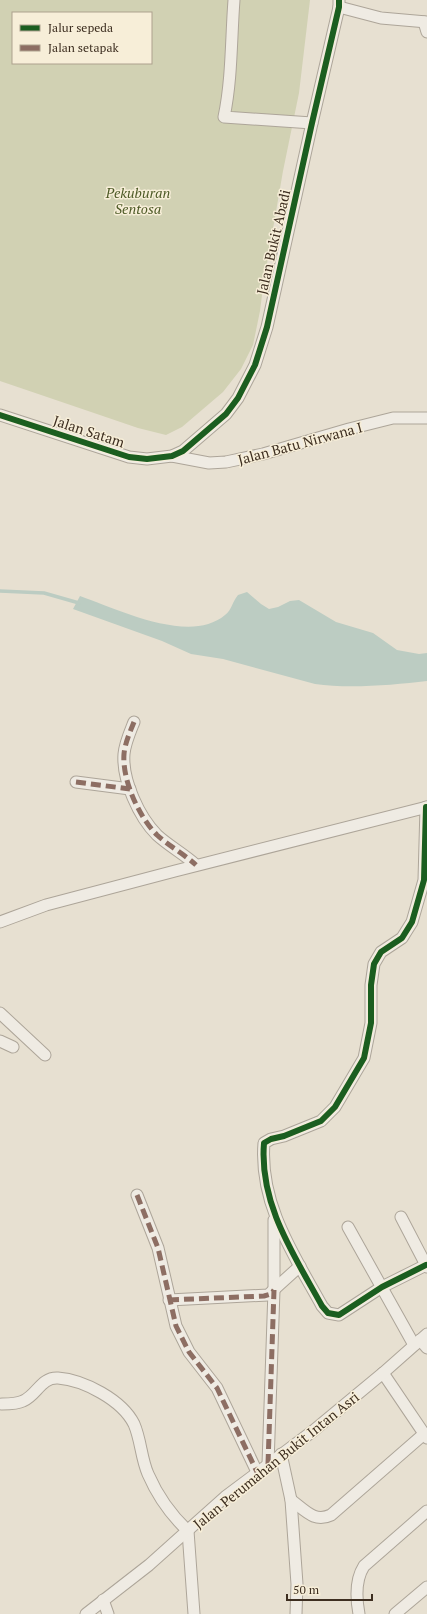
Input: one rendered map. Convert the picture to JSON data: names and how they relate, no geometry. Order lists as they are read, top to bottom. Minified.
{"streets":{"street":["Jalan Bukit Abadi","Jalan Satam","Jalan Batu Nirwana I","Jalan Perumahan Bukit Intan Asri"]},"crossings":[["Jalan Bukit Abadi","Jalan Satam"],["Jalan Bukit Abadi","Jalan Batu Nirwana I"],["Jalan Satam","Jalan Batu Nirwana I"]],"parks":["Pekuburan Sentosa"],"legend":["Jalur sepeda","Jalan setapak"],"scale_bar":"50 m"}
